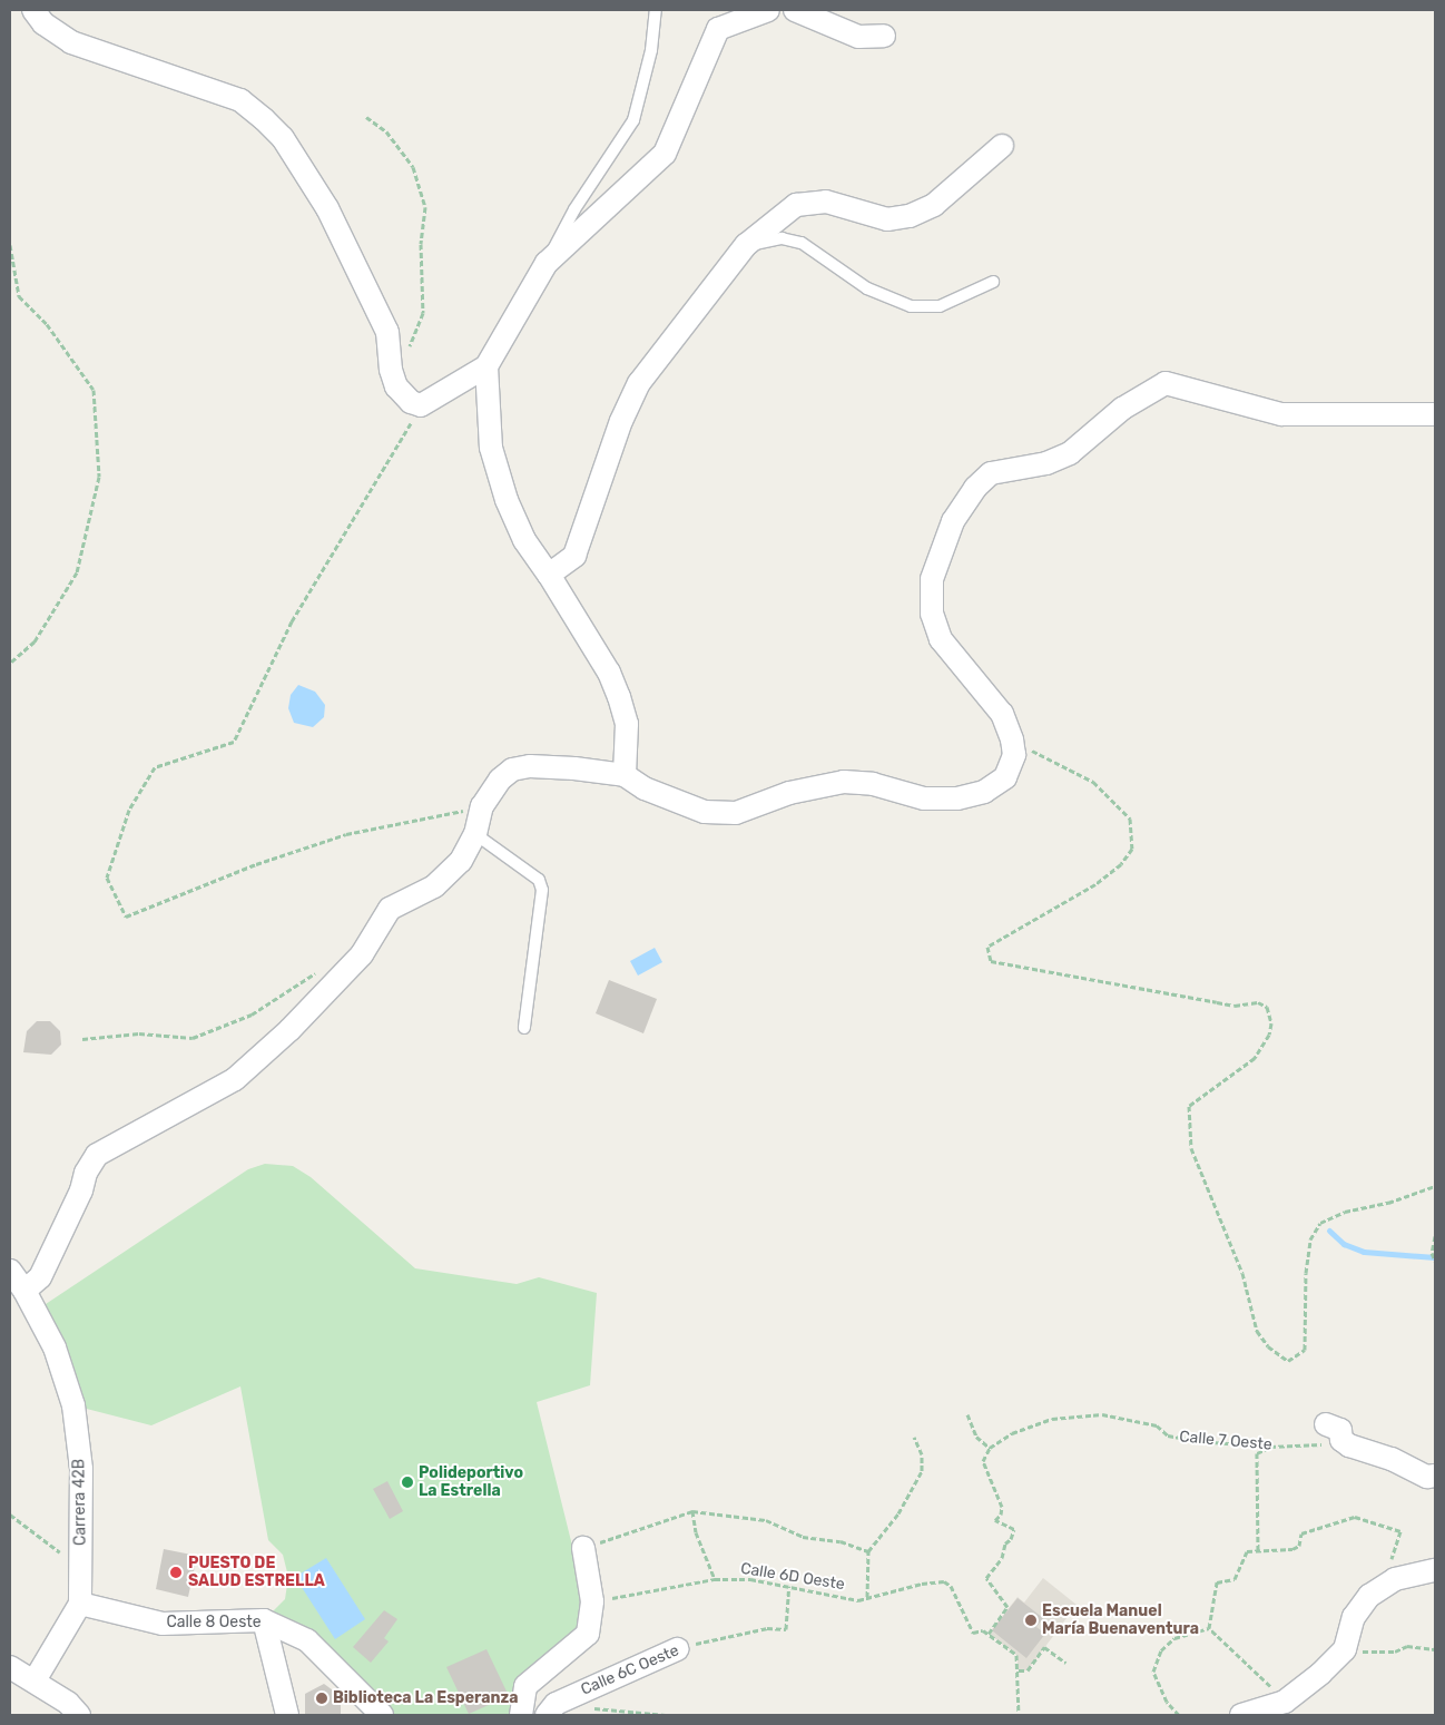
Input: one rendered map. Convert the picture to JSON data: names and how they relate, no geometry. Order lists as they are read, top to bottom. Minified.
{"streets":{"street":["Carrera 42B","Calle 8 Oeste","Calle 6C Oeste"],"path":["Calle 7 Oeste","Calle 6D Oeste"]},"crossings":[["Carrera 42B","Calle 8 Oeste"],["Calle 6D Oeste","Calle 6C Oeste"]],"places":["Polideportivo La Estrella","PUESTO DE SALUD ESTRELLA","Escuela Manuel María Buenaventura","Biblioteca La Esperanza"]}
